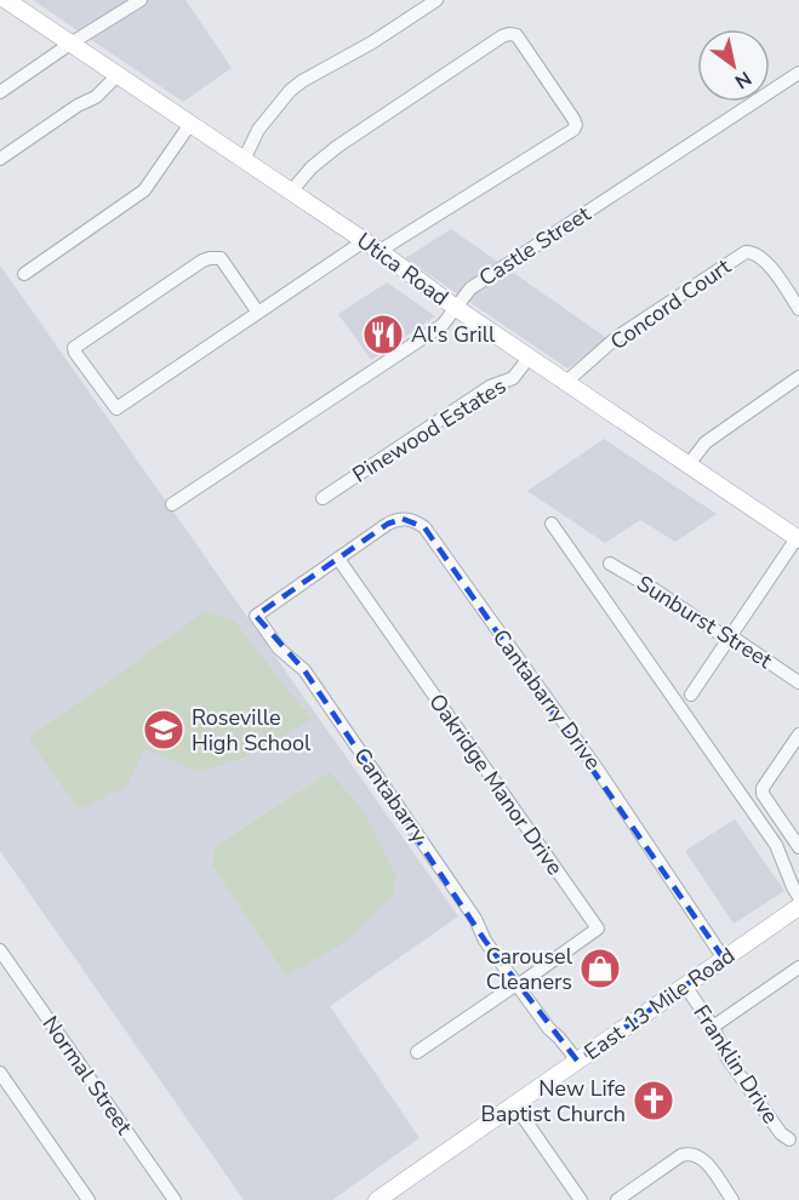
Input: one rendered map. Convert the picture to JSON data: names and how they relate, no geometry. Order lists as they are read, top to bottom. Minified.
{"streets":{"main road":["Utica Road","East 13 Mile Road"],"street":["Castle Street","Concord Court","Pinewood Estates","Sunburst Street","Cantabarry Drive","Oakridge Manor Drive","Cantabarry","Franklin Drive","Normal Street"]},"crossings":[["Castle Street","Utica Road"],["Utica Road","Concord Court"],["Utica Road","Pinewood Estates"],["Cantabarry Drive","Oakridge Manor Drive"],["Cantabarry Drive","Cantabarry"],["Cantabarry Drive","East 13 Mile Road"],["Oakridge Manor Drive","Cantabarry"],["Cantabarry","East 13 Mile Road"],["East 13 Mile Road","Franklin Drive"]],"places":{"restaurant":["Al's Grill"],"school or university":["Roseville High School"],"shop":["Carousel Cleaners"],"church":["New Life Baptist Church"]},"north":"bottom right"}
